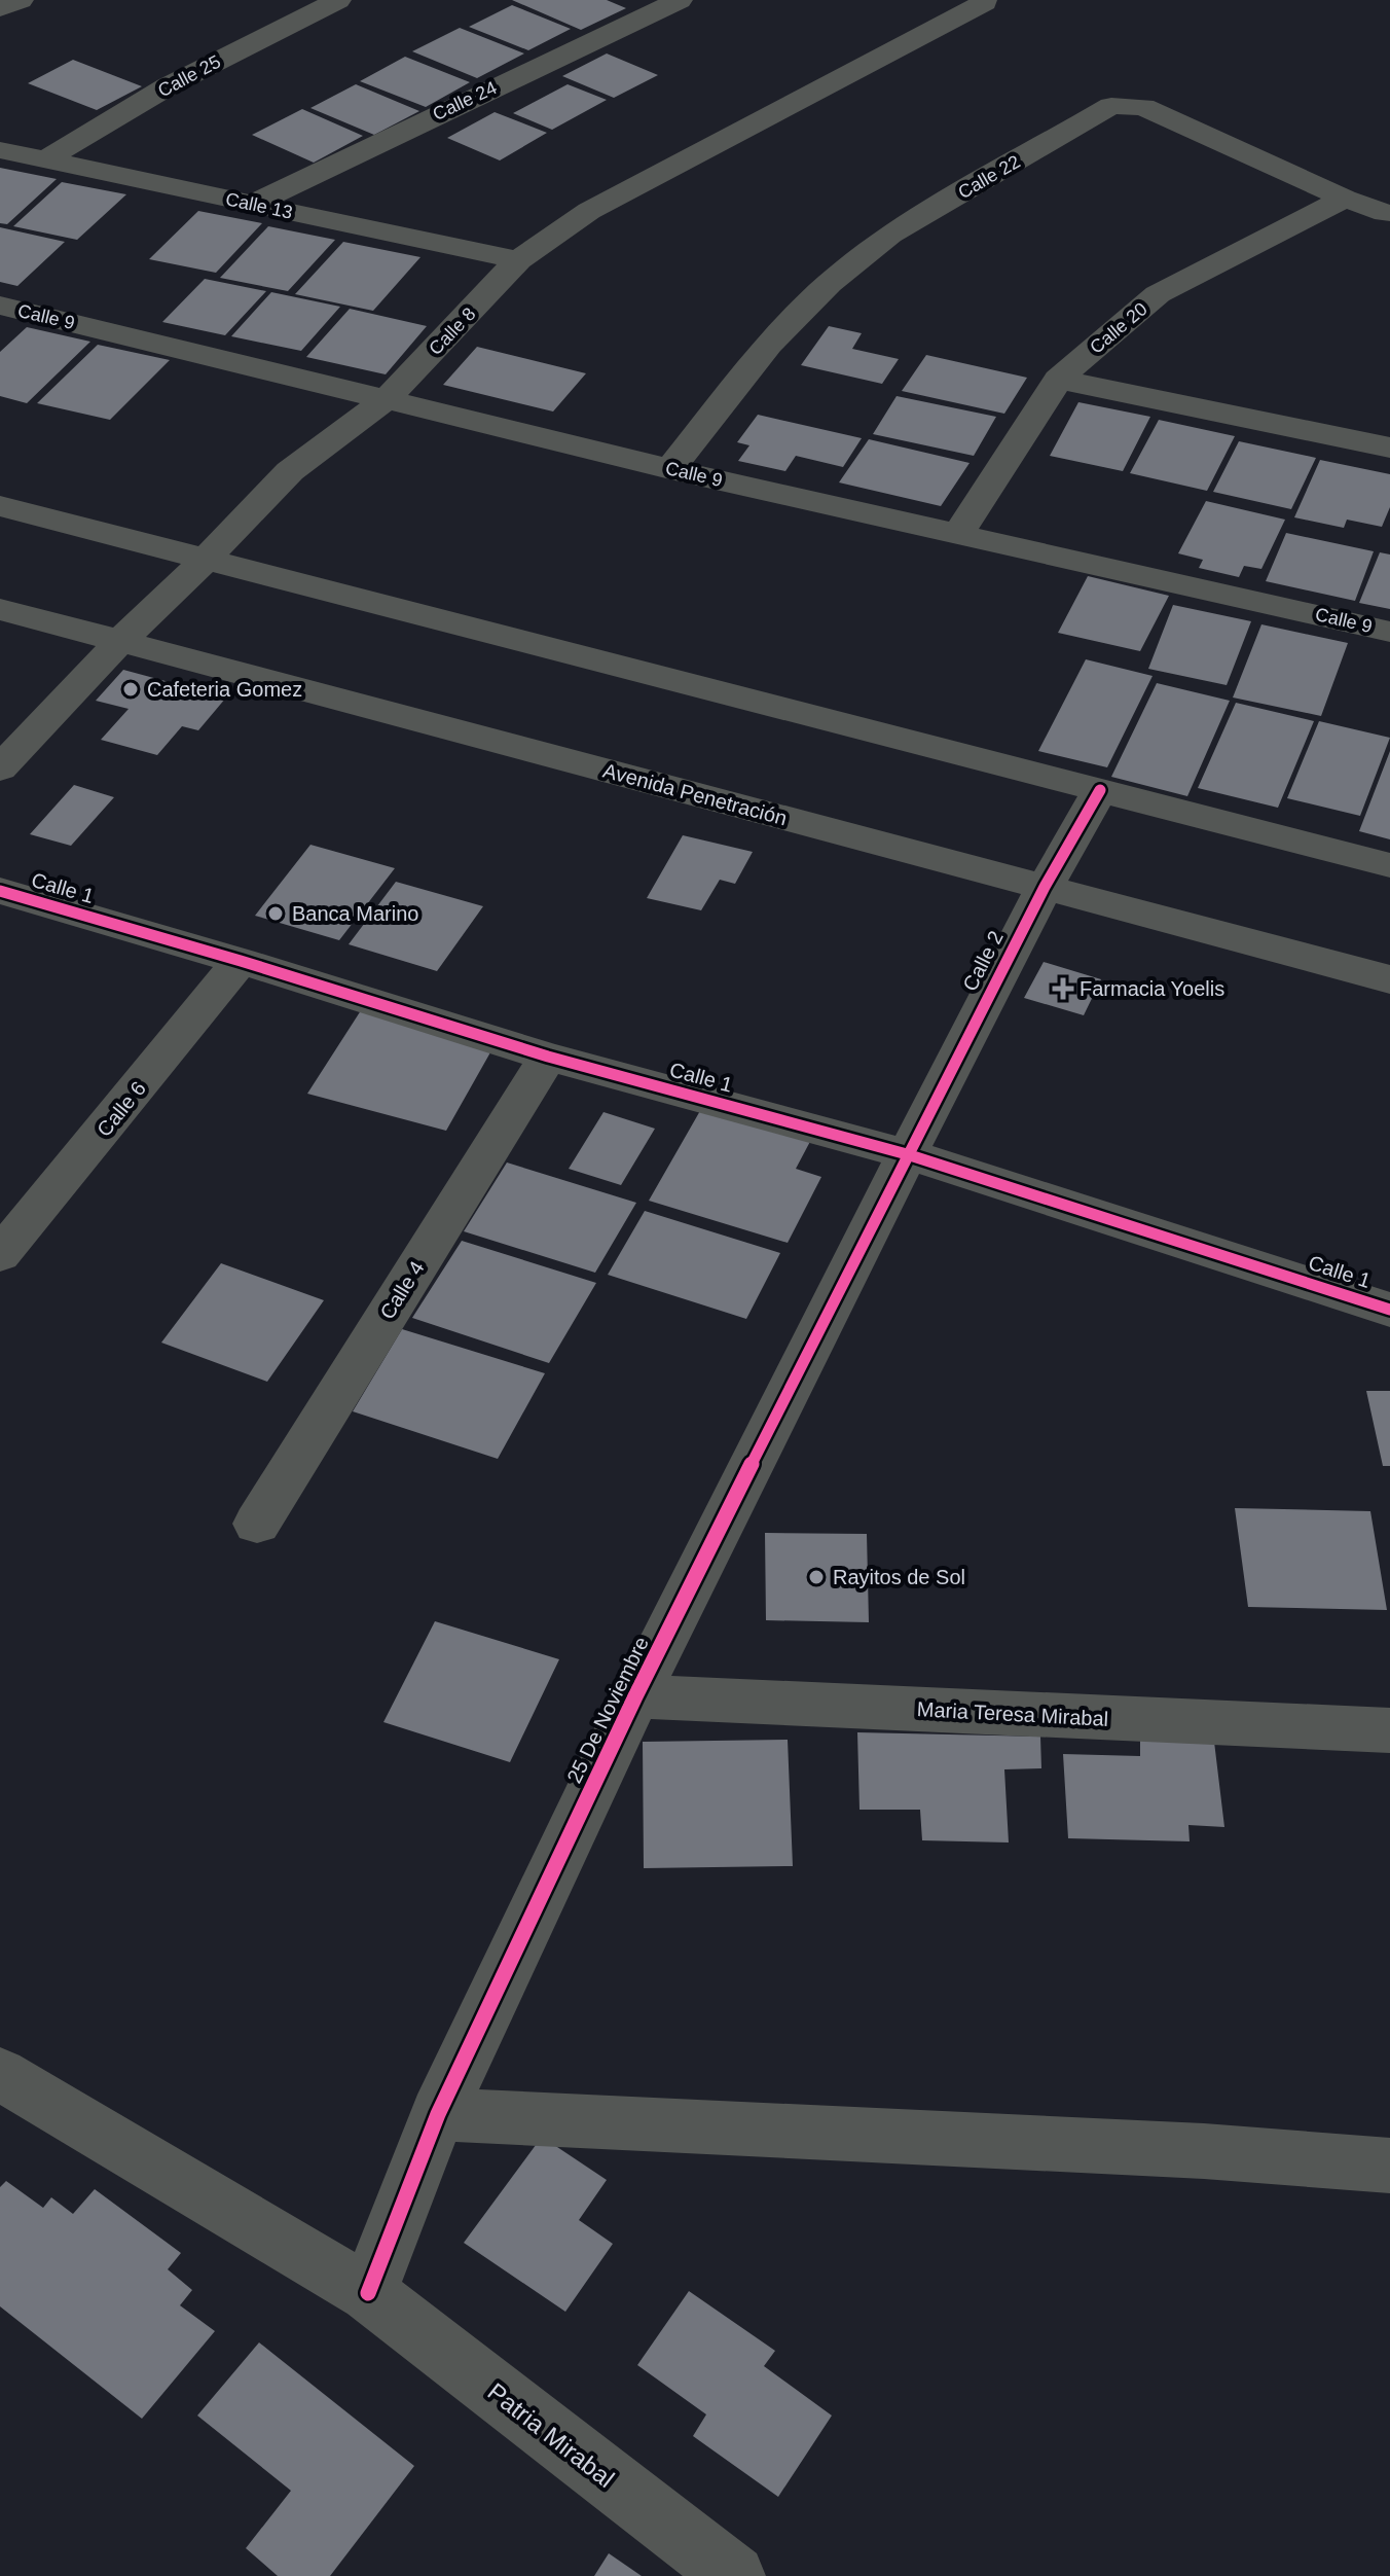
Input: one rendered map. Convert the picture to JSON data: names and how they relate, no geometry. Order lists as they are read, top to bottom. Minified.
{"streets":{"street":["Calle 25","Calle 24","Calle 22","Calle 13","Calle 9","Calle 20","Calle 8","Avenida Penetración","Calle 1","Calle 2","Calle 6","Calle 4","25 De Noviembre","Maria Teresa Mirabal","Patria Mirabal"]},"crossings":[["Calle 25","Calle 13"],["Calle 24","Calle 13"],["Calle 22","Calle 9"],["Calle 22","Calle 20"],["Calle 13","Calle 8"],["Calle 9","Calle 20"],["Calle 9","Calle 8"],["Calle 8","Avenida Penetración"],["Avenida Penetración","Calle 2"],["Calle 1","Calle 2"],["Calle 1","Calle 6"],["Calle 1","Calle 4"],["Calle 1","25 De Noviembre"],["Calle 2","25 De Noviembre"],["25 De Noviembre","Maria Teresa Mirabal"],["25 De Noviembre","Patria Mirabal"]],"places":{"other":["Cafeteria Gomez","Banca Marino","Rayitos de Sol"],"health":["Farmacia Yoelis"]}}
